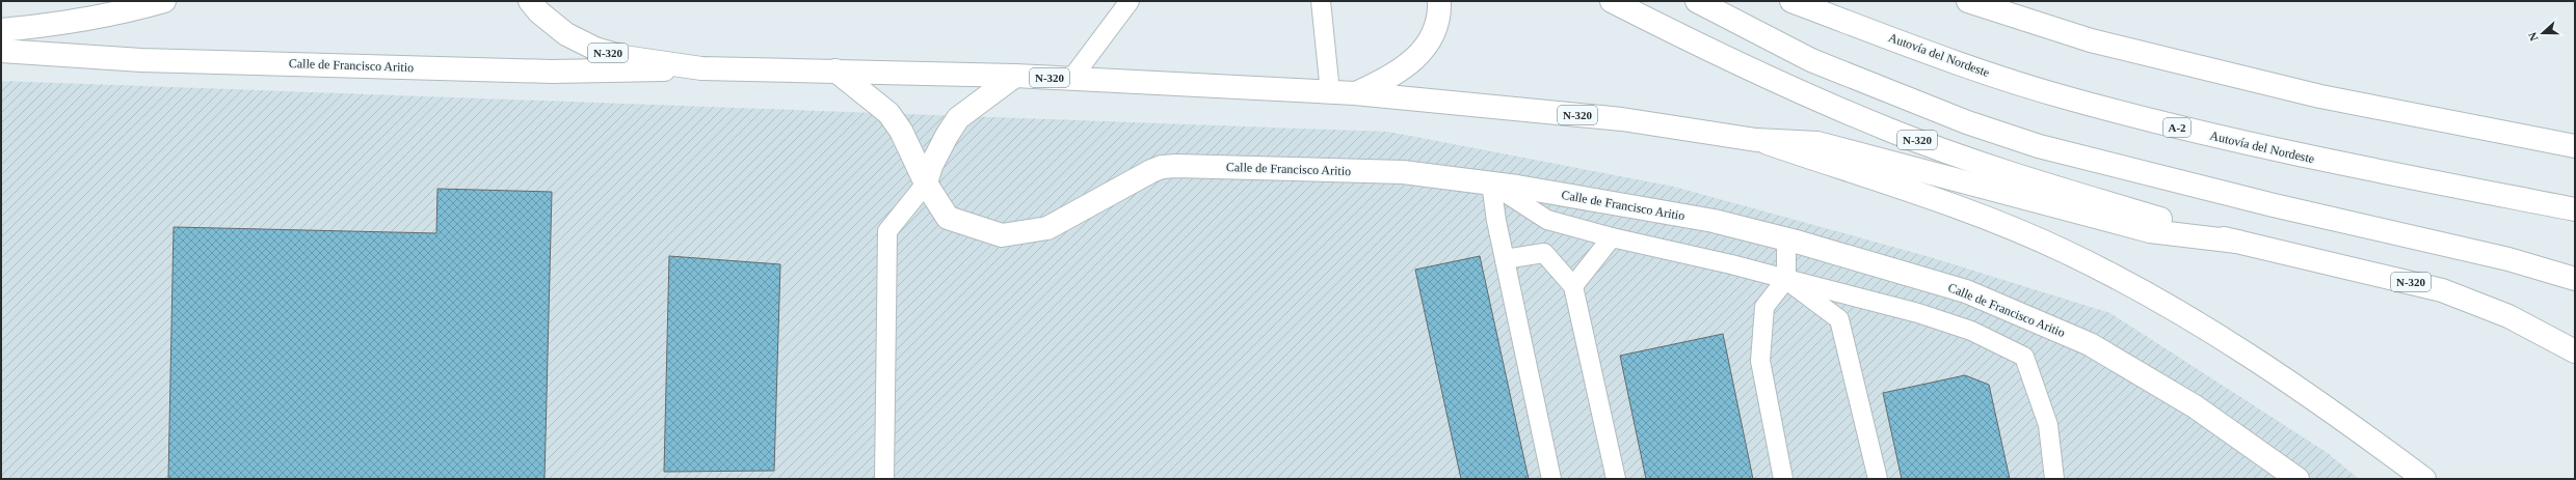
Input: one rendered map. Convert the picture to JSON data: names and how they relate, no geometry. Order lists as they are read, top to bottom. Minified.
{"streets":{"main road":["N-320","Autovía del Nordeste","Calle de Francisco Aritio","A-2"]},"crossings":[["N-320","Calle de Francisco Aritio"]],"north":"left"}
